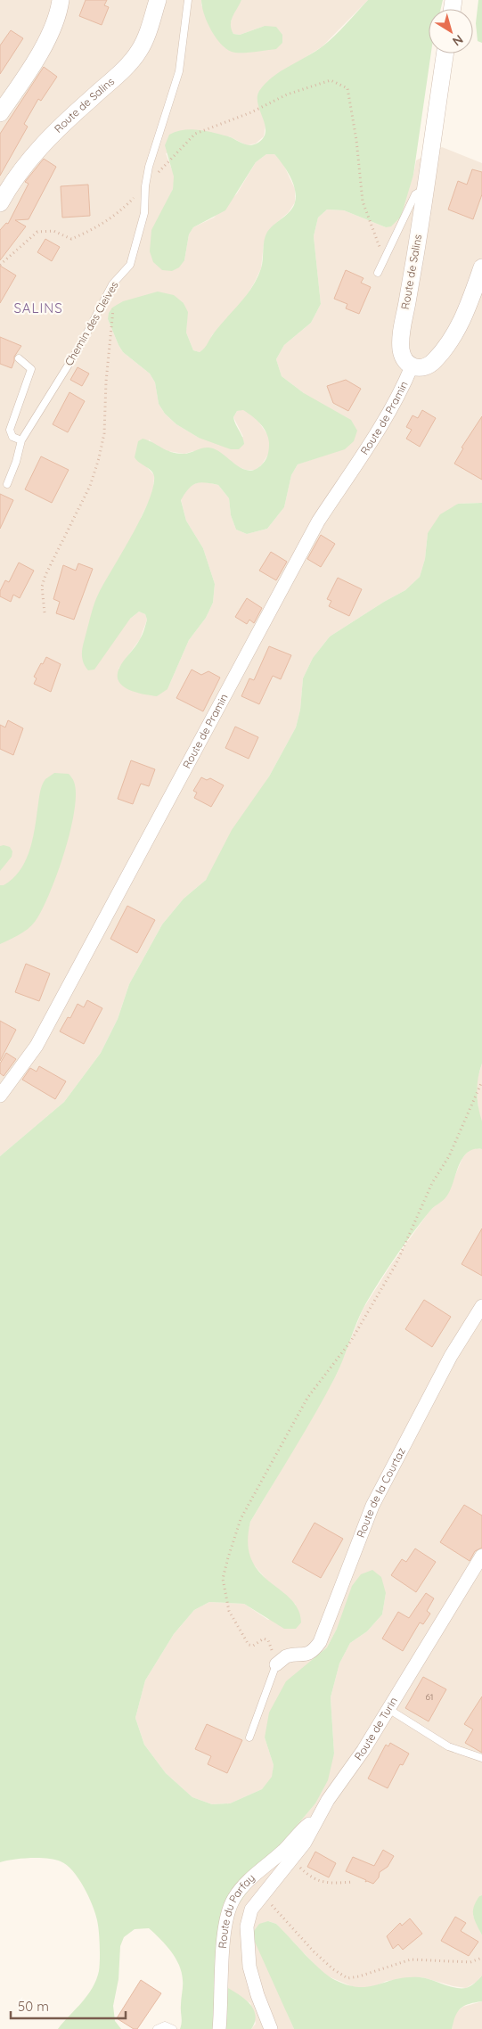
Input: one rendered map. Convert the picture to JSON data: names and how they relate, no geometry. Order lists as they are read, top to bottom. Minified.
{"streets":{"street":["Route de Salins","Route de Pramin","Route de la Courtaz","Route de Turin","Route du Parfay"],"lane":["Chemin des Cleives"]},"crossings":[["Route de Salins","Route de Pramin"],["Route de Turin","Route du Parfay"]],"districts":["SALINS"],"house_numbers":["61"],"scale_bar":"50 m","north":"bottom right"}
